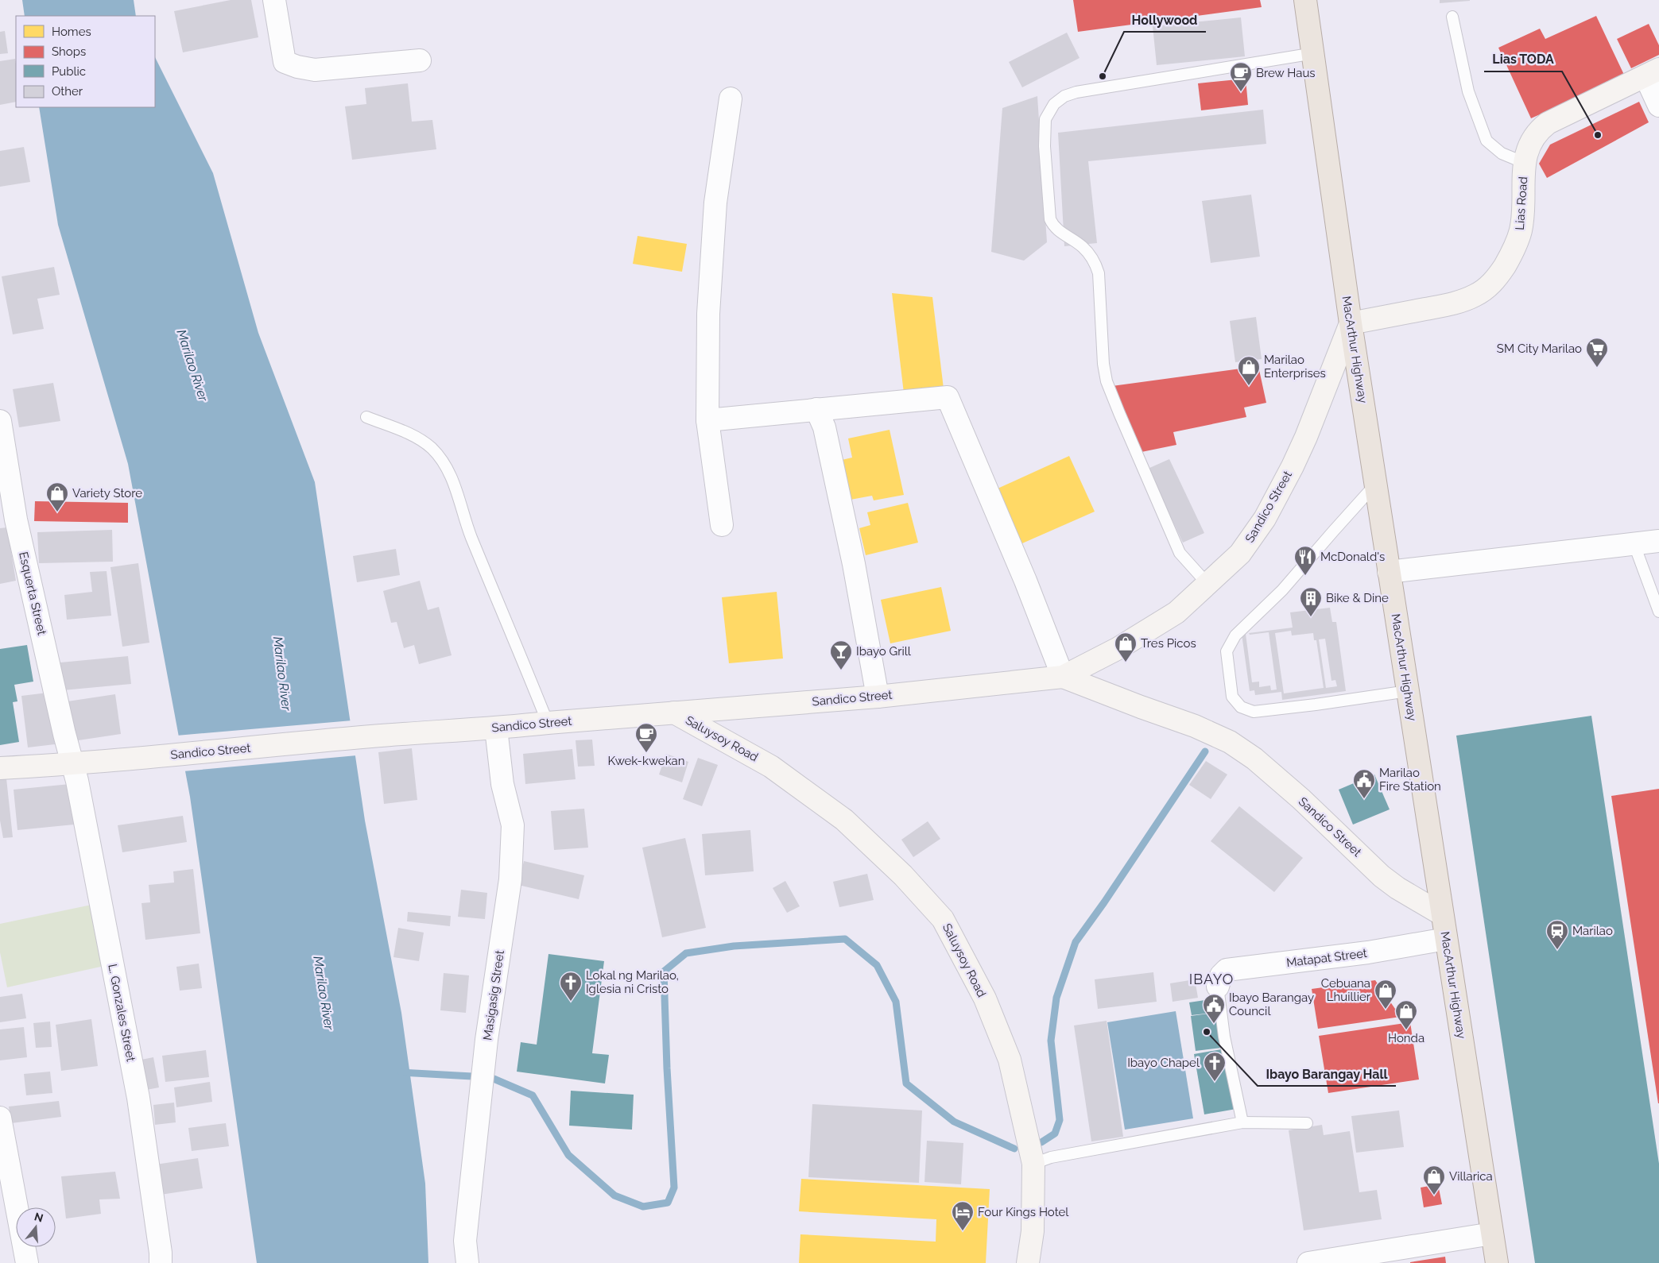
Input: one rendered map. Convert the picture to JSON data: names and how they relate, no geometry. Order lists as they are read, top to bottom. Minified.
{"streets":{"highway":["MacArthur Highway"],"main road":["Lias Road","Sandico Street","Saluysoy Road"],"street":["Esquerta Street","Matapat Street","Masigasig Street","L. Gonzales Street"]},"crossings":[["Lias Road","MacArthur Highway"],["Lias Road","Sandico Street"],["MacArthur Highway","Sandico Street"],["MacArthur Highway","Matapat Street"],["Sandico Street","Esquerta Street"],["Sandico Street","Saluysoy Road"],["Sandico Street","Masigasig Street"],["Sandico Street","L. Gonzales Street"],["Esquerta Street","L. Gonzales Street"]],"districts":["IBAYO"],"water":["Marilao River"],"places":{"other":["Hollywood","Lias TODA","Ibayo Barangay Hall"],"cafe":["Brew Haus","Kwek-kwekan"],"supermarket":["SM City Marilao"],"shop":["Marilao Enterprises","Variety Store","Tres Picos","Cebuana Lhuillier","Honda","Villarica"],"restaurant":["McDonald's"],"building":["Bike & Dine"],"bar":["Ibayo Grill"],"public building":["Marilao Fire Station","Ibayo Barangay Council"],"station":["Marilao"],"church":["Lokal ng Marilao, Iglesia ni Cristo","Ibayo Chapel"],"hotel":["Four Kings Hotel"]},"legend":["Homes","Shops","Public","Other"],"north":"top"}
